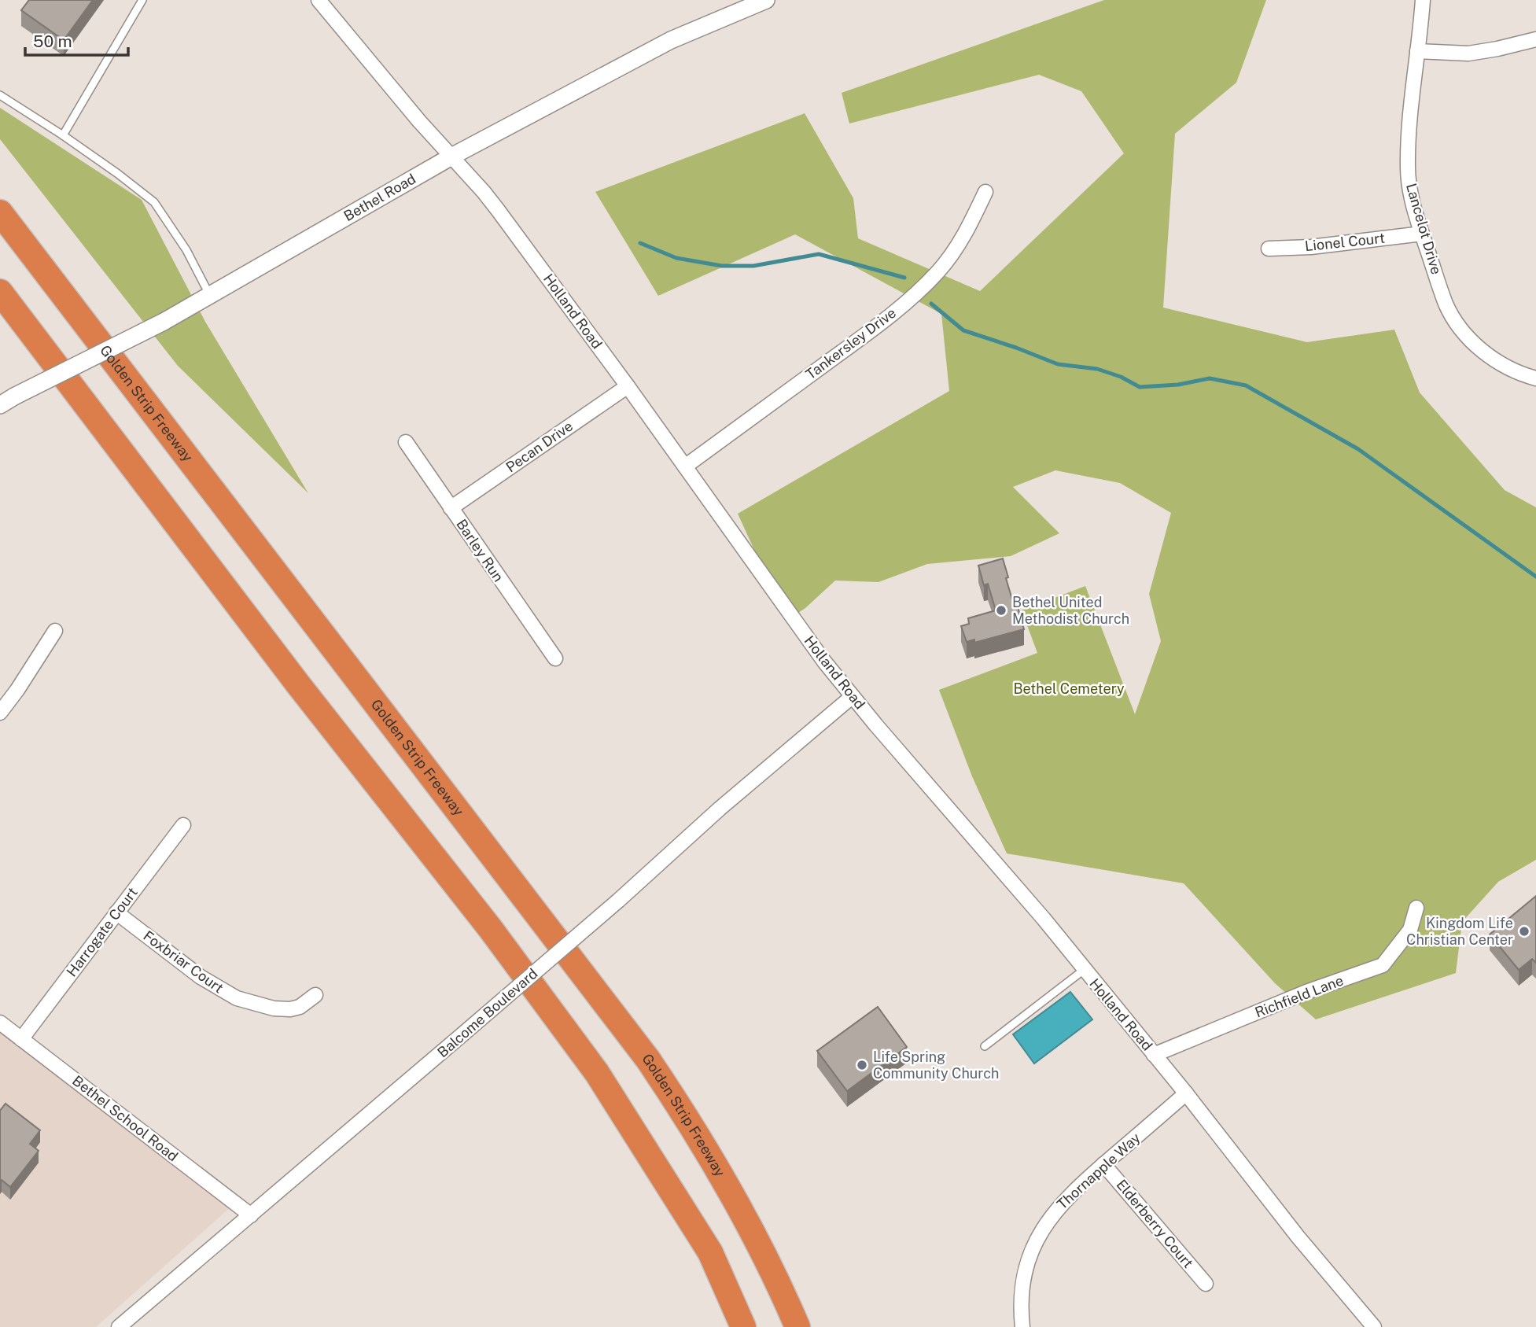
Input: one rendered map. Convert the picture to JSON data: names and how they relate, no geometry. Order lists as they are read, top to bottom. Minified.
{"streets":{"highway":["Golden Strip Freeway"],"street":["Bethel Road","Lancelot Drive","Lionel Court","Holland Road","Tankersley Drive","Pecan Drive","Barley Run","Harrogate Court","Foxbriar Court","Richfield Lane","Balcome Boulevard","Bethel School Road","Thornapple Way","Elderberry Court"]},"crossings":[["Bethel Road","Holland Road"],["Lancelot Drive","Lionel Court"],["Holland Road","Tankersley Drive"],["Holland Road","Pecan Drive"],["Holland Road","Richfield Lane"],["Holland Road","Balcome Boulevard"],["Holland Road","Thornapple Way"],["Pecan Drive","Barley Run"],["Harrogate Court","Foxbriar Court"],["Harrogate Court","Bethel School Road"],["Balcome Boulevard","Bethel School Road"],["Thornapple Way","Elderberry Court"]],"parks":["Bethel Cemetery"],"places":["Bethel United Methodist Church","Kingdom Life Christian Center","Life Spring Community Church"],"scale_bar":"50 m"}
